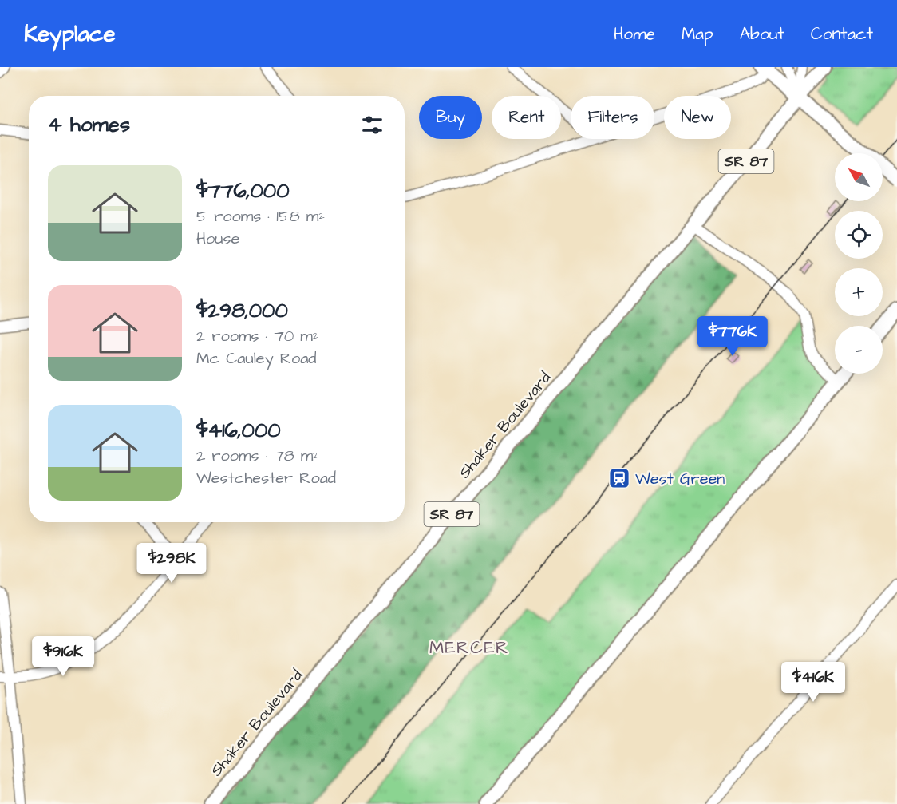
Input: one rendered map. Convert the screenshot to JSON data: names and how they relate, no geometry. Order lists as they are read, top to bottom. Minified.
{"streets":{"main road":["SR 87","Shaker Boulevard"]},"districts":["MERCER"],"places":{"station":["West Green"]},"north":"top left","page":{"header":"Keyplace","nav":["Home","Map","About","Contact"],"chip":["Buy","Rent","Filters","New"],"heading":"4 homes","map_buttons":["+","−"],"list":[{"name":"$776,000","note":"5 rooms · 158 m² · House"},{"name":"$298,000","note":"2 rooms · 70 m² · Mc Cauley Road"},{"name":"$416,000","note":"2 rooms · 78 m² · Westchester Road"}],"price":["$776K","$298K","$916K","$416K"]}}
